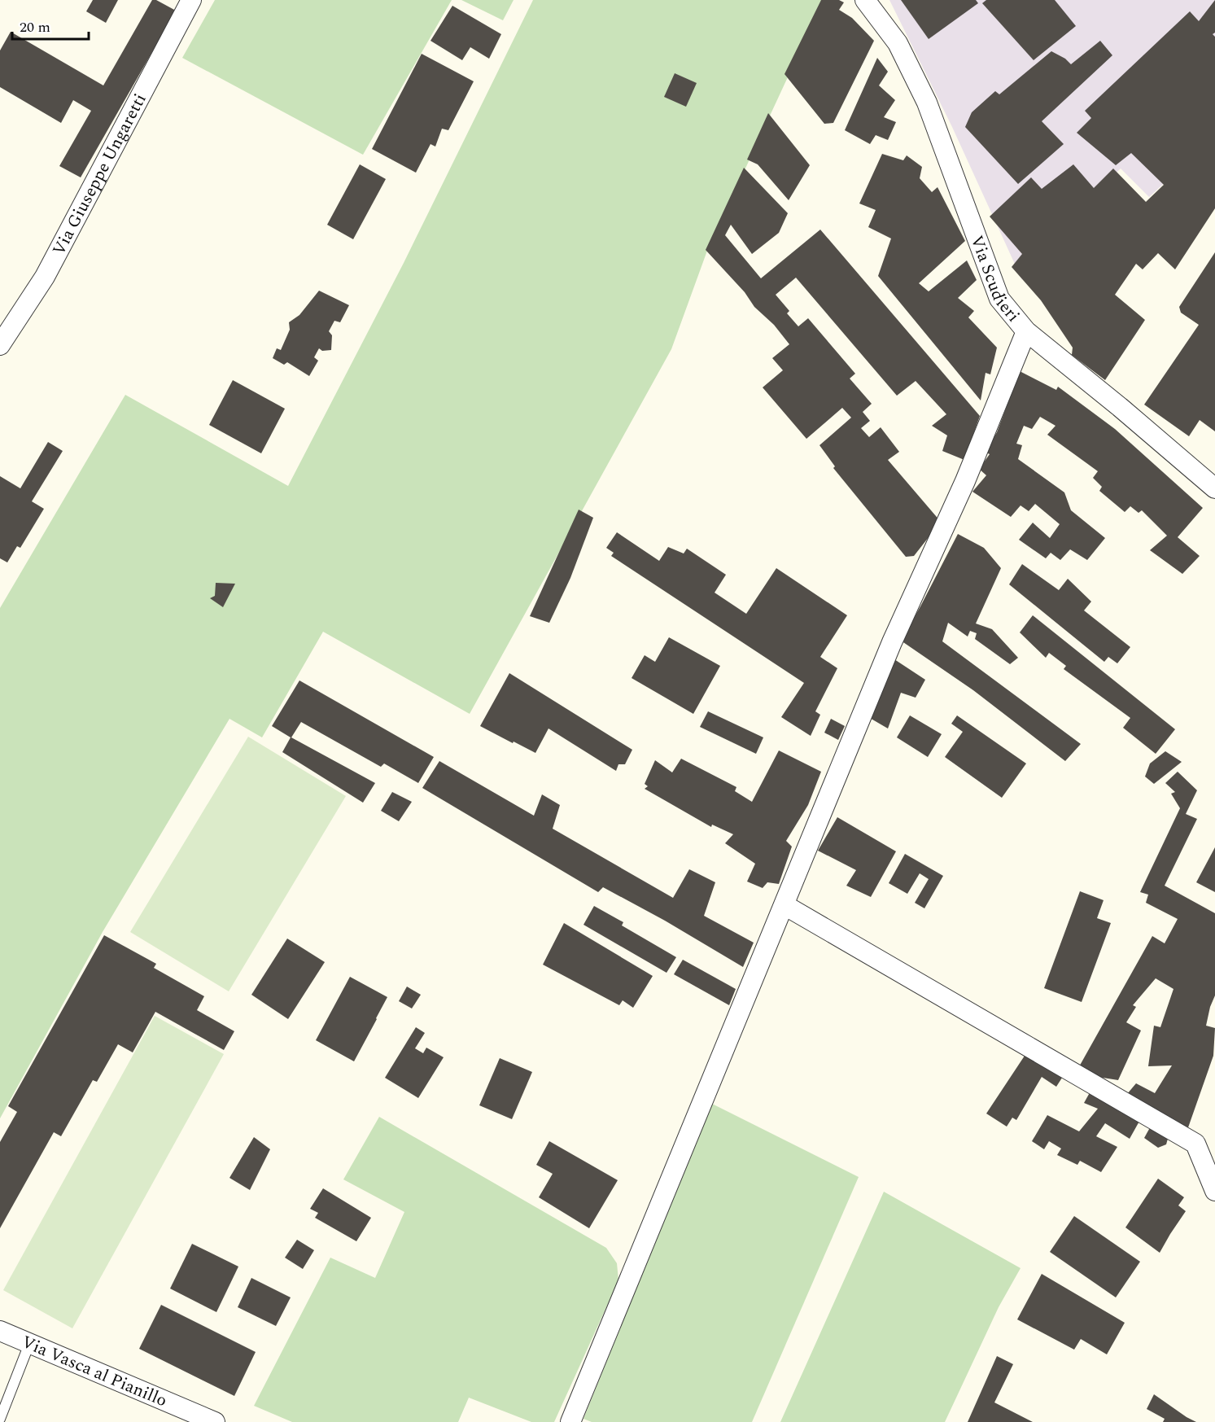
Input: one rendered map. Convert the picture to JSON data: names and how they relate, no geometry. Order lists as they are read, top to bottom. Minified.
{"streets":{"street":["Via Giuseppe Ungaretti","Via Scudieri","Via Vasca al Pianillo"]},"scale_bar":"20 m"}
